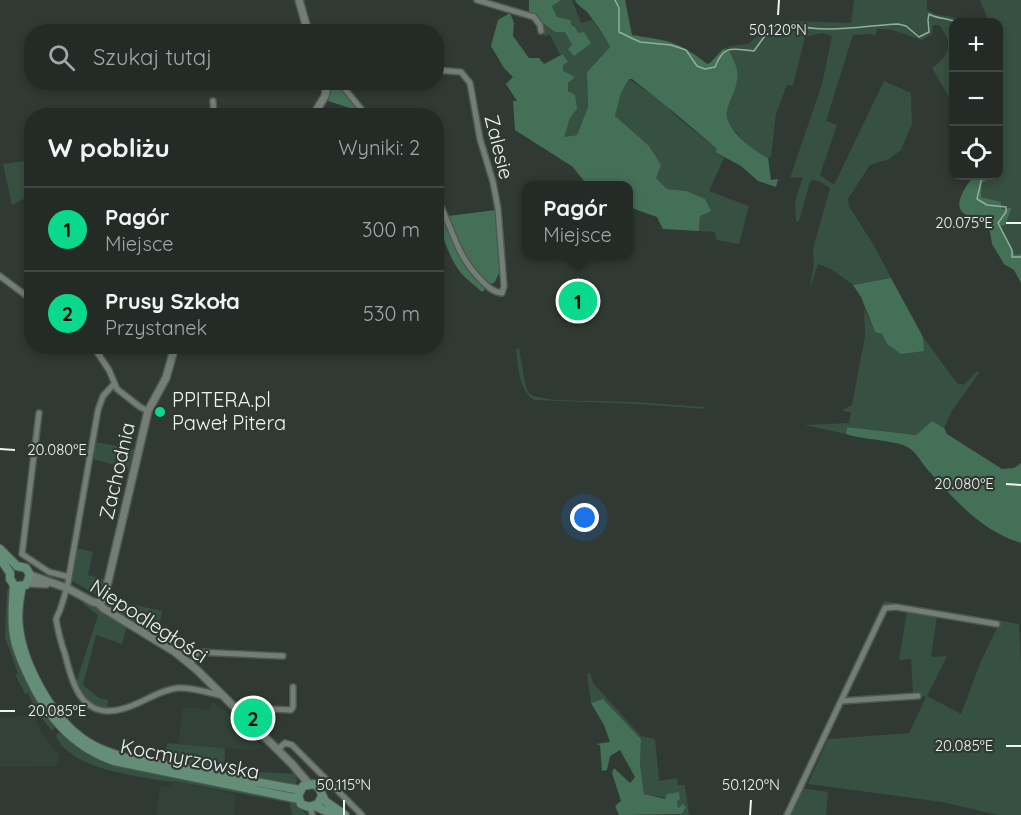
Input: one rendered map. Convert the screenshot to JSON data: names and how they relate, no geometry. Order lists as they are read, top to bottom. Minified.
{"streets":{"main road":["Kocmyrzowska"],"street":["Zalesie","Zachodnia","Niepodległości"]},"crossings":[["Zachodnia","Niepodległości"],["Niepodległości","Kocmyrzowska"]],"places":["PPITERA.pl Paweł Pitera"],"page":{"map_buttons":["+","−"],"search":"Szukaj tutaj","heading":["W pobliżu","Wyniki: 2"],"popup":["Pagór","Miejsce"],"list":[{"mark":"1","name":"Pagór","note":"Miejsce","value":"300 m"},{"mark":"2","name":"Prusy Szkoła","note":"Przystanek","value":"530 m"}],"pins":["1","2"]},"coordinates":["50.120°N","20.075°E","20.080°E","20.085°E","50.115°N"]}
